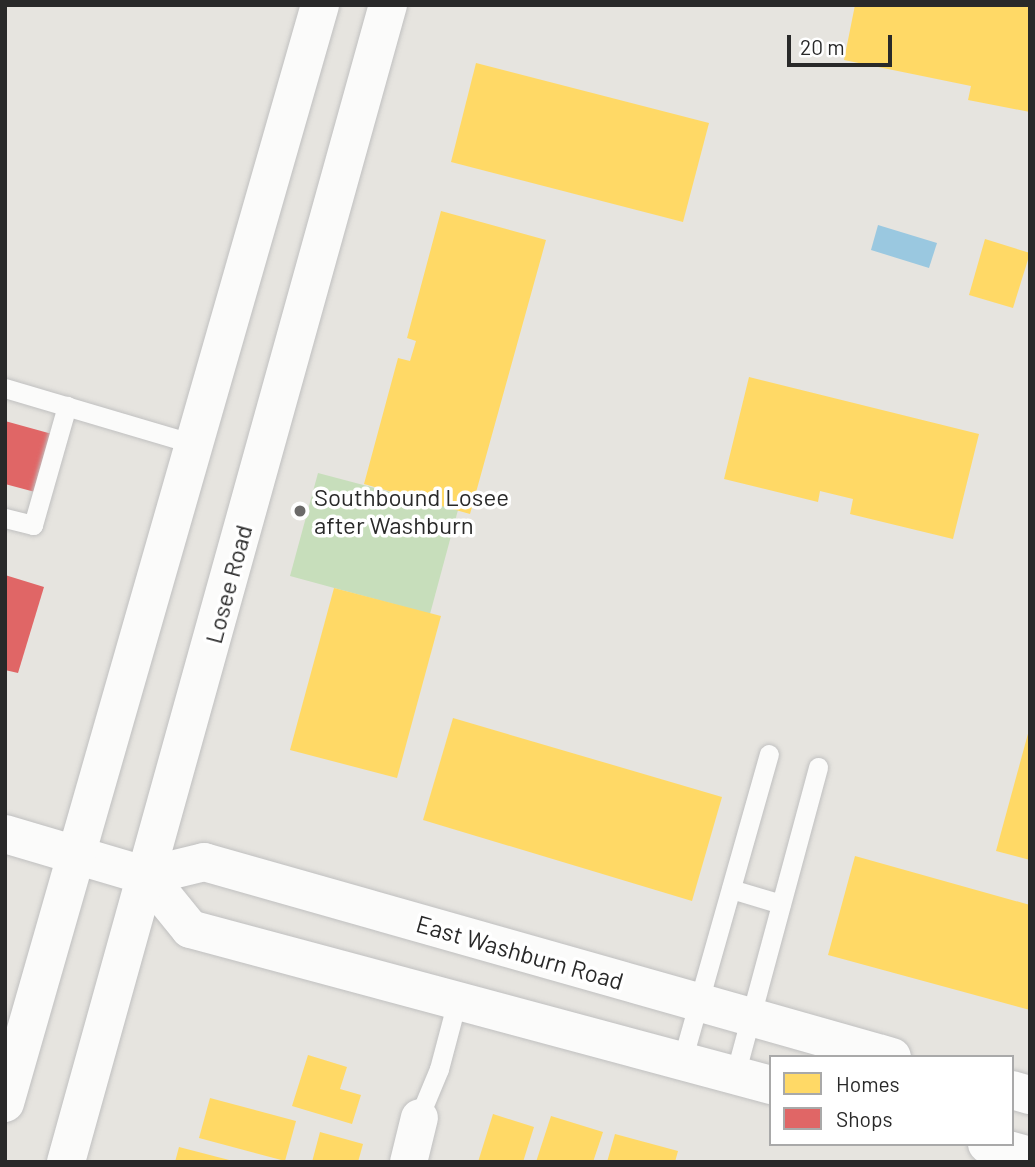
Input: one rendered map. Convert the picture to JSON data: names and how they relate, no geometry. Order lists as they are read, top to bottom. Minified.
{"streets":{"main road":["Losee Road","East Washburn Road"]},"crossings":[["Losee Road","East Washburn Road"]],"places":["Southbound Losee after Washburn"],"legend":["Homes","Shops"],"scale_bar":"20 m"}
